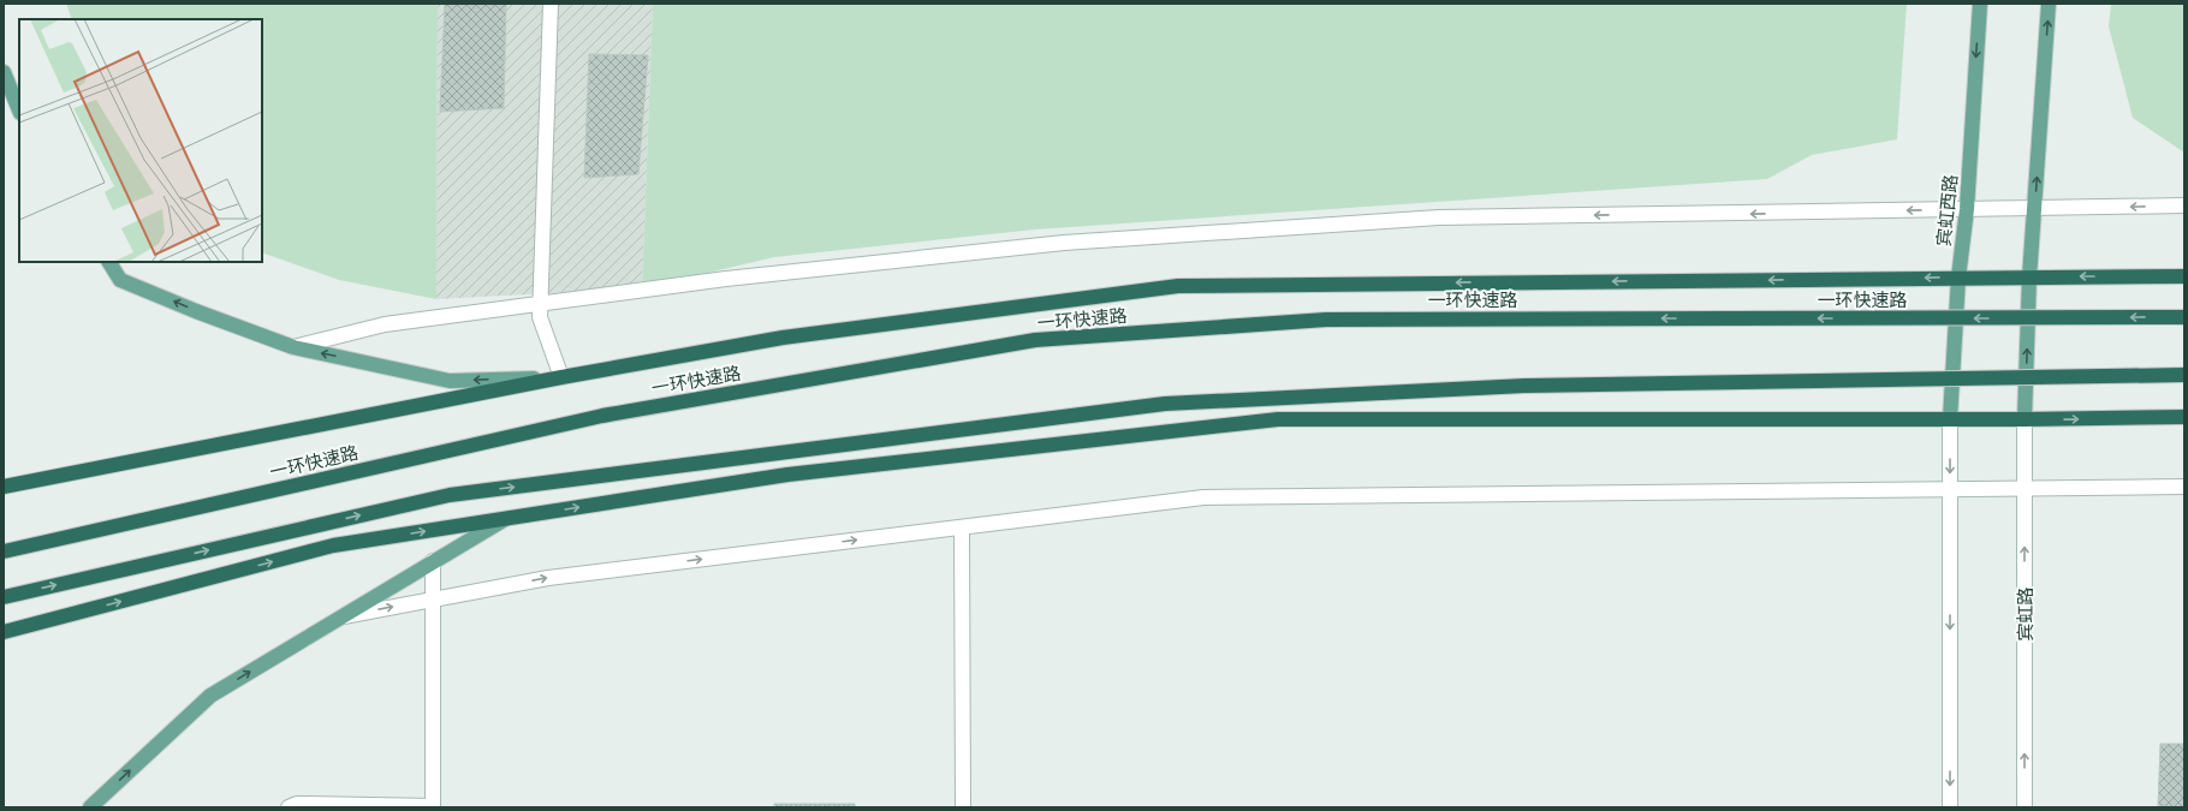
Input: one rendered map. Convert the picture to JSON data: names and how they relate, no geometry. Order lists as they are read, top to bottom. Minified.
{"streets":{"highway":["一环快速路"],"main road":["宾虹西路","宾虹路"]}}
